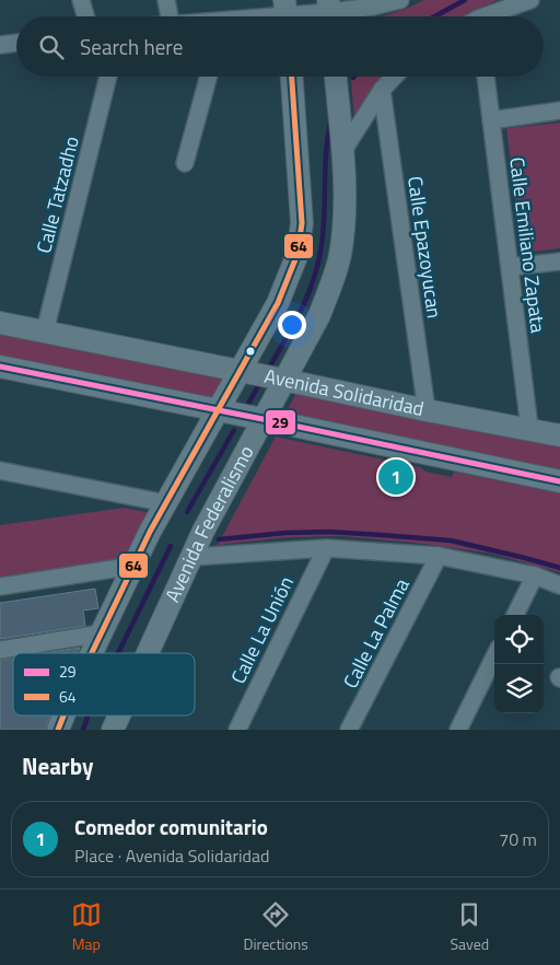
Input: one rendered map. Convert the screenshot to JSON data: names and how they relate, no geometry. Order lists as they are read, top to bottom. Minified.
{"streets":{"main road":["Avenida Solidaridad","Avenida Federalismo"],"street":["Calle Tatzadho","Calle Emiliano Zapata","Calle Epazoyucan","Calle La Unión","Calle La Palma"]},"crossings":[["Calle Tatzadho","Avenida Solidaridad"],["Calle Emiliano Zapata","Avenida Solidaridad"],["Calle Epazoyucan","Avenida Solidaridad"],["Avenida Solidaridad","Avenida Federalismo"]],"lines":["transit line 64","transit line 29"],"legend":["29","64"],"page":{"search":"Search here","pins":"1","heading":"Nearby","list":[{"mark":"1","name":"Comedor comunitario","note":"Place · Avenida Solidaridad","value":"70 m"}],"nav":["Map","Directions","Saved"]}}
